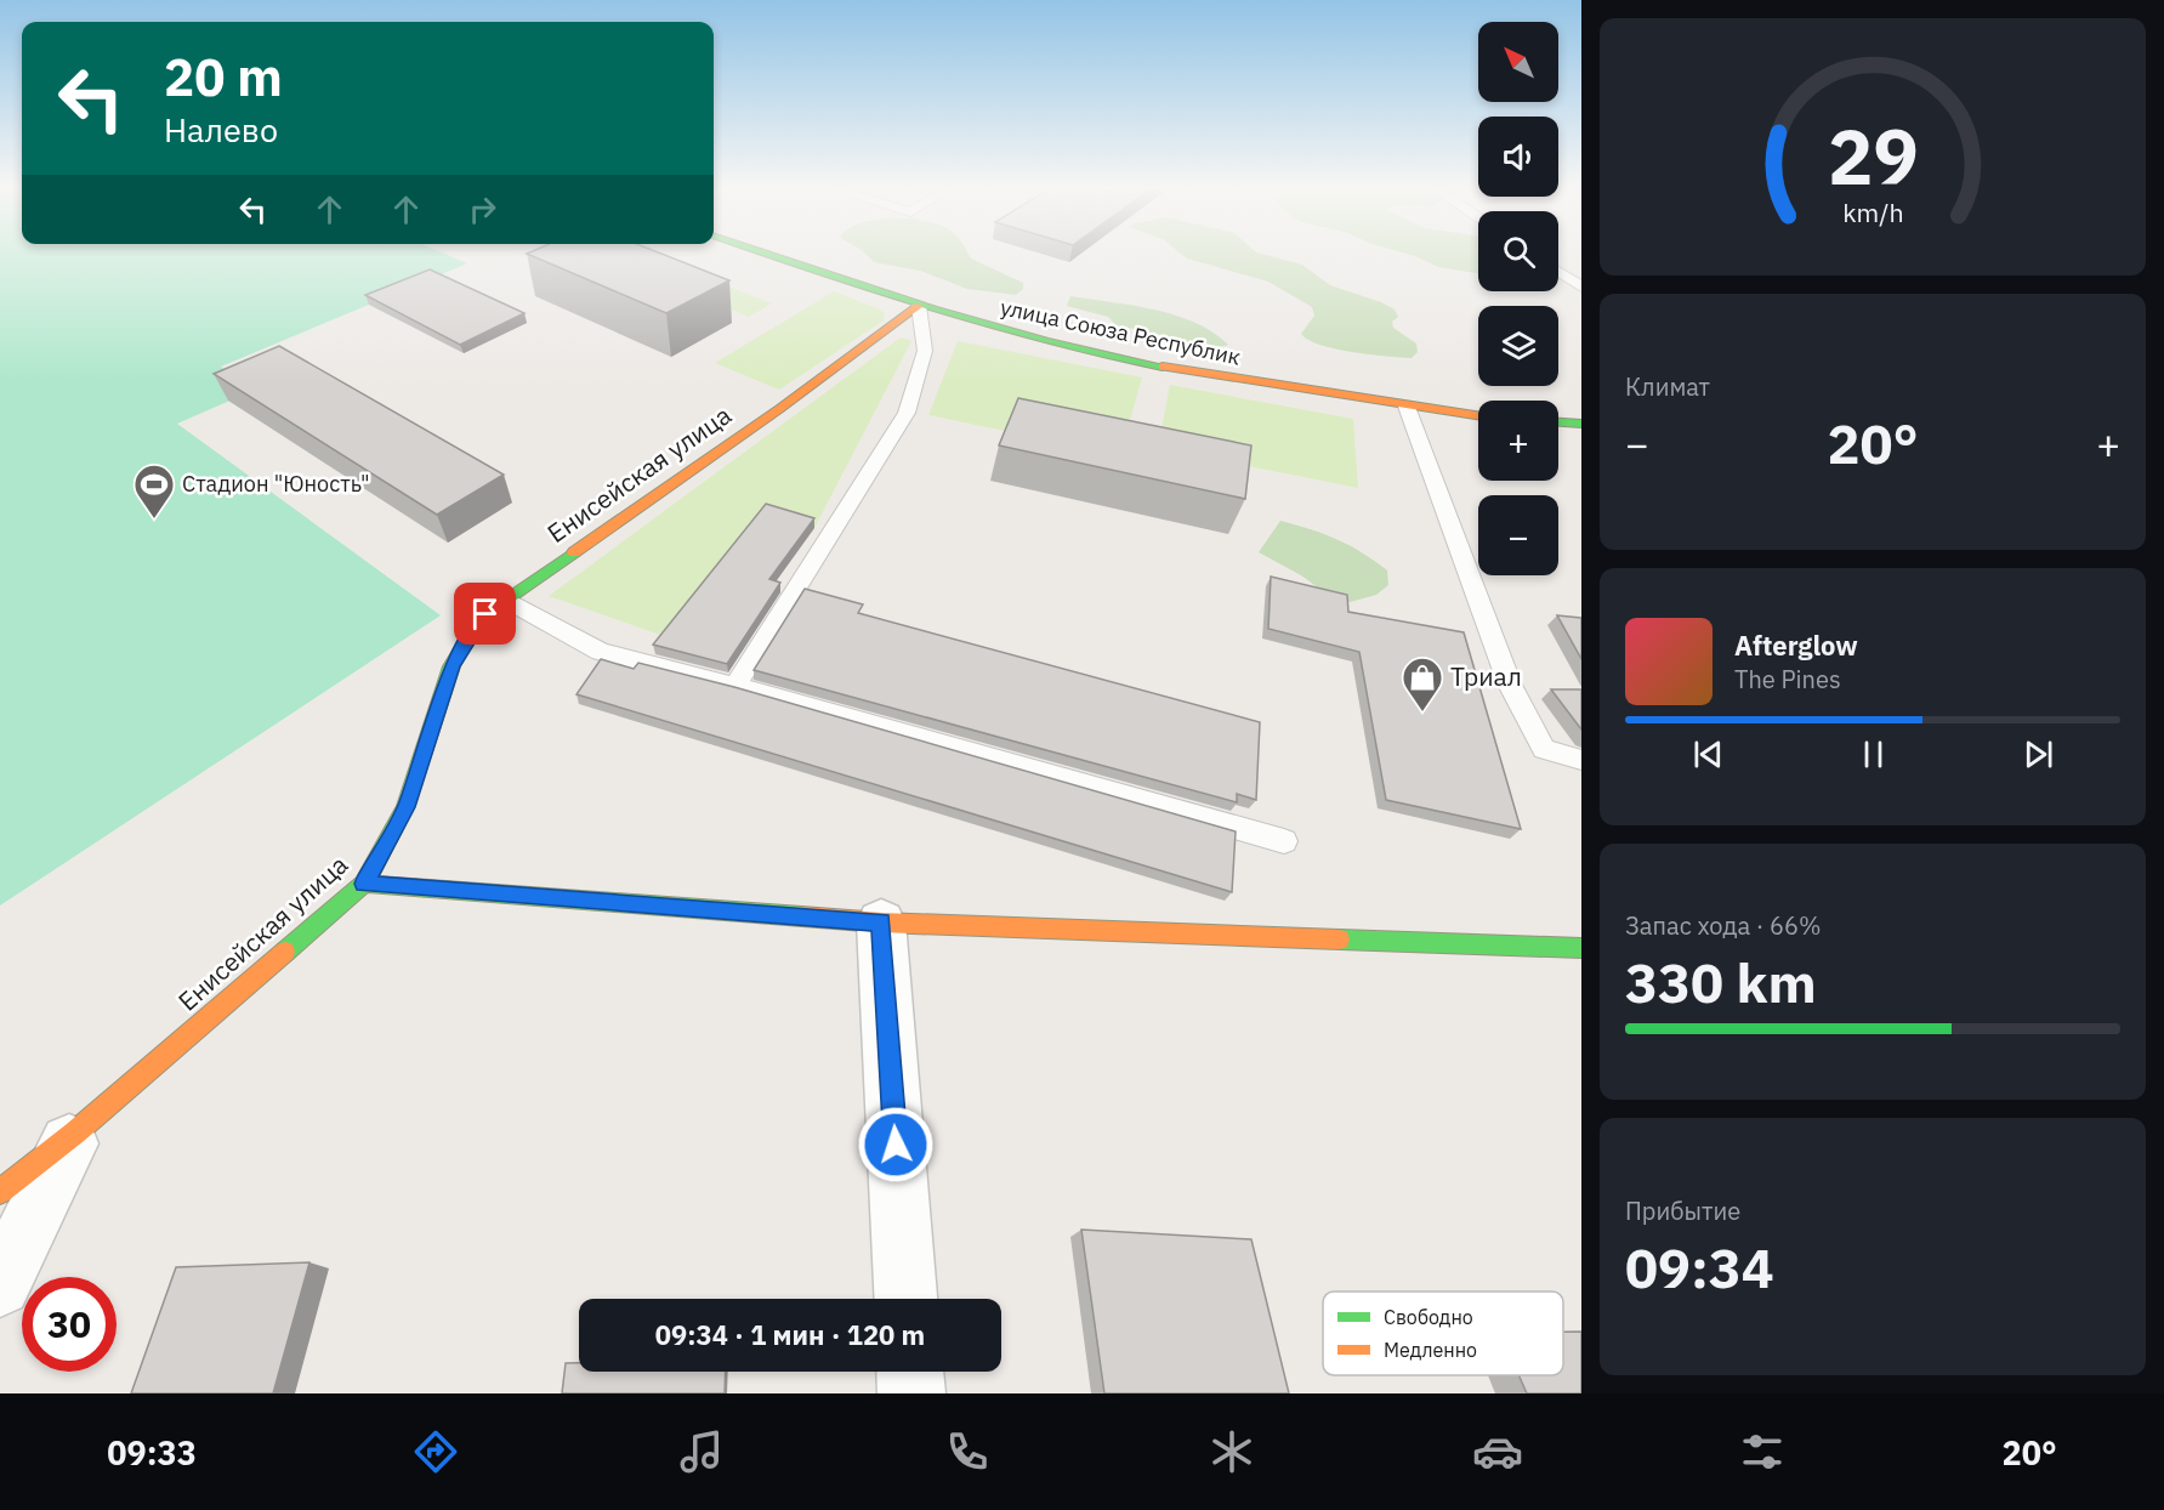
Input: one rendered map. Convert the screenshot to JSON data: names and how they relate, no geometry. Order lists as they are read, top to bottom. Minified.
{"streets":{"street":["улица Союза Республик","Енисейская улица"]},"crossings":[["улица Союза Республик","Енисейская улица"]],"places":{"sports":["Стадион \"Юность\""],"shop":["Триал"]},"legend":["Свободно","Медленно"],"north":"top left","page":{"map_buttons":["+","−"],"turn":["20 m","Налево"],"tile":["Климат",["Запас хода · 66%","330 km"],["Прибытие","09:34"]],"heat":["−","20°","+"],"song":["Afterglow","The Pines"],"limit":"30","trip":"09:34 · 1 мин · 120 m","tabs":["09:33","20°"],"gauge":["29","km/h"]}}
